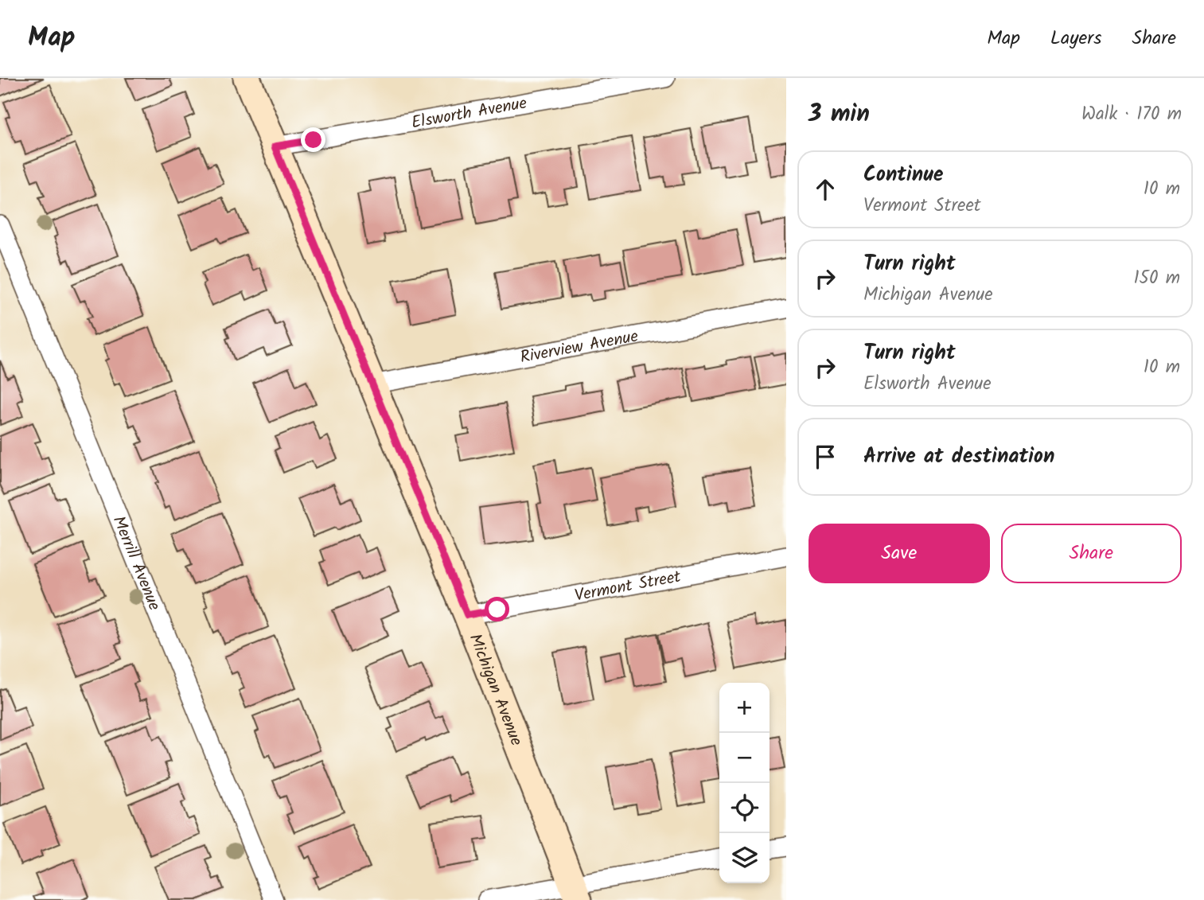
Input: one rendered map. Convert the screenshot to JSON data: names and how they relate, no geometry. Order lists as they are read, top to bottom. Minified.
{"streets":{"street":["Elsworth Avenue","Riverview Avenue","Merrill Avenue","Vermont Street","Michigan Avenue"]},"crossings":[["Elsworth Avenue","Michigan Avenue"],["Riverview Avenue","Michigan Avenue"],["Vermont Street","Michigan Avenue"]],"page":{"header":"Map","nav":["Map","Layers","Share"],"heading":["3 min","Walk · 170 m"],"list":[["Continue","Vermont Street","10 m"],["Turn right","Michigan Avenue","150 m"],["Turn right","Elsworth Avenue","10 m"],"Arrive at destination"],"buttons":["Save","Share"],"map_buttons":["+","−"]}}
